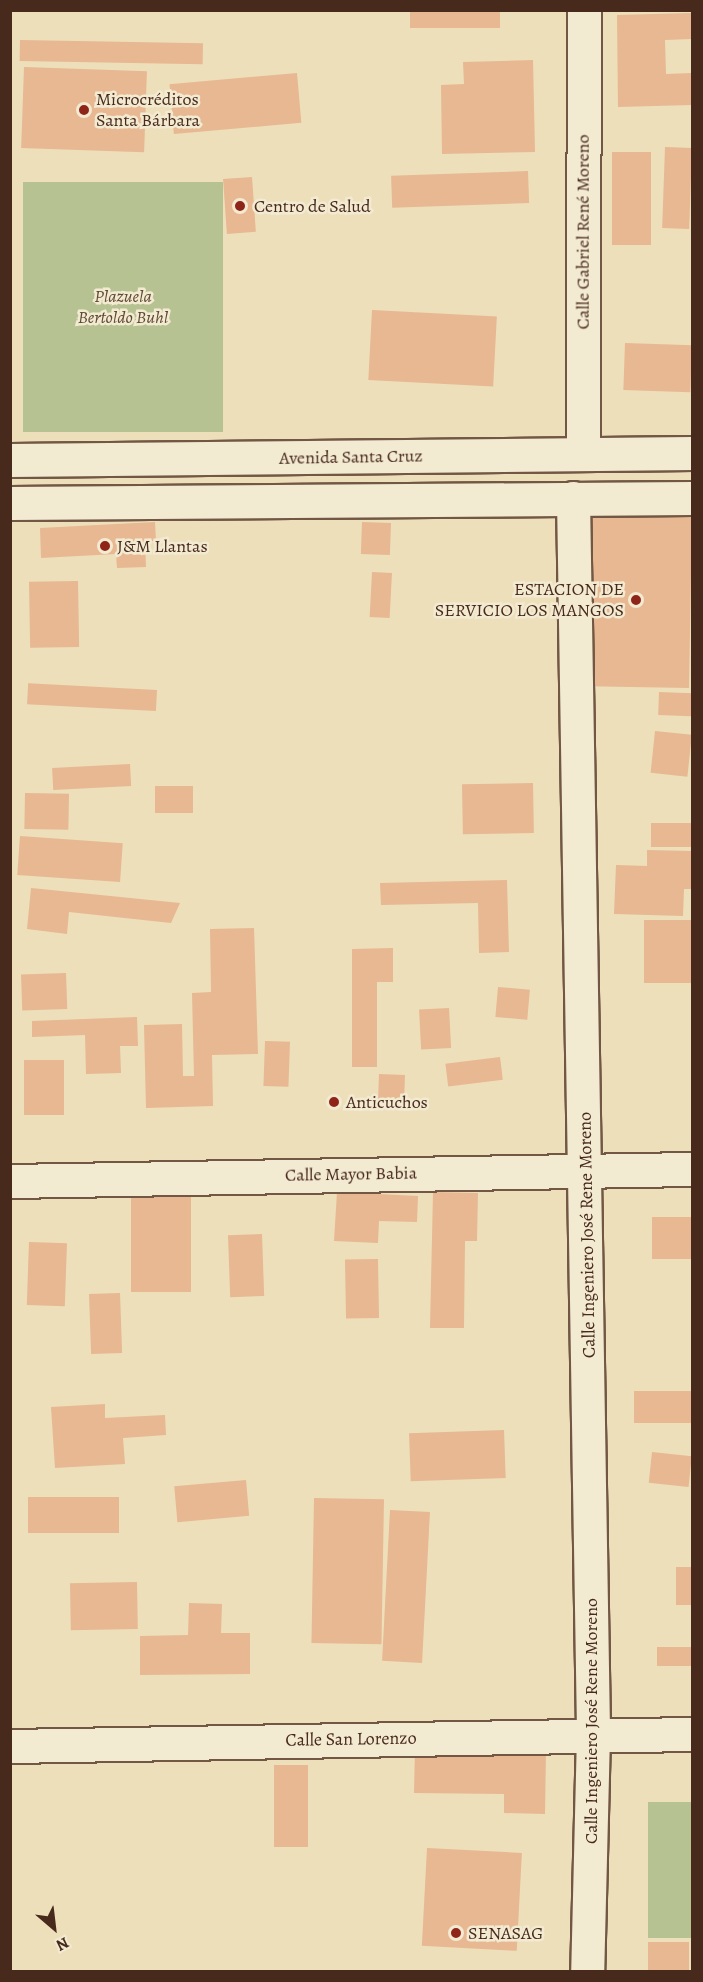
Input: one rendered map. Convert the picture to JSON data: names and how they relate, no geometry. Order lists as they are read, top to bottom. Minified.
{"streets":{"street":["Calle Gabriel René Moreno","Avenida Santa Cruz","Calle Mayor Babia","Calle Ingeniero José Rene Moreno","Calle San Lorenzo"]},"crossings":[["Calle Gabriel René Moreno","Avenida Santa Cruz"],["Calle Mayor Babia","Calle Ingeniero José Rene Moreno"],["Calle Ingeniero José Rene Moreno","Calle San Lorenzo"]],"parks":["Plazuela Bertoldo Buhl"],"places":["Microcréditos Santa Bárbara","Centro de Salud","J&M Llantas","ESTACION DE SERVICIO LOS MANGOS","Anticuchos","SENASAG"],"north":"bottom right"}
